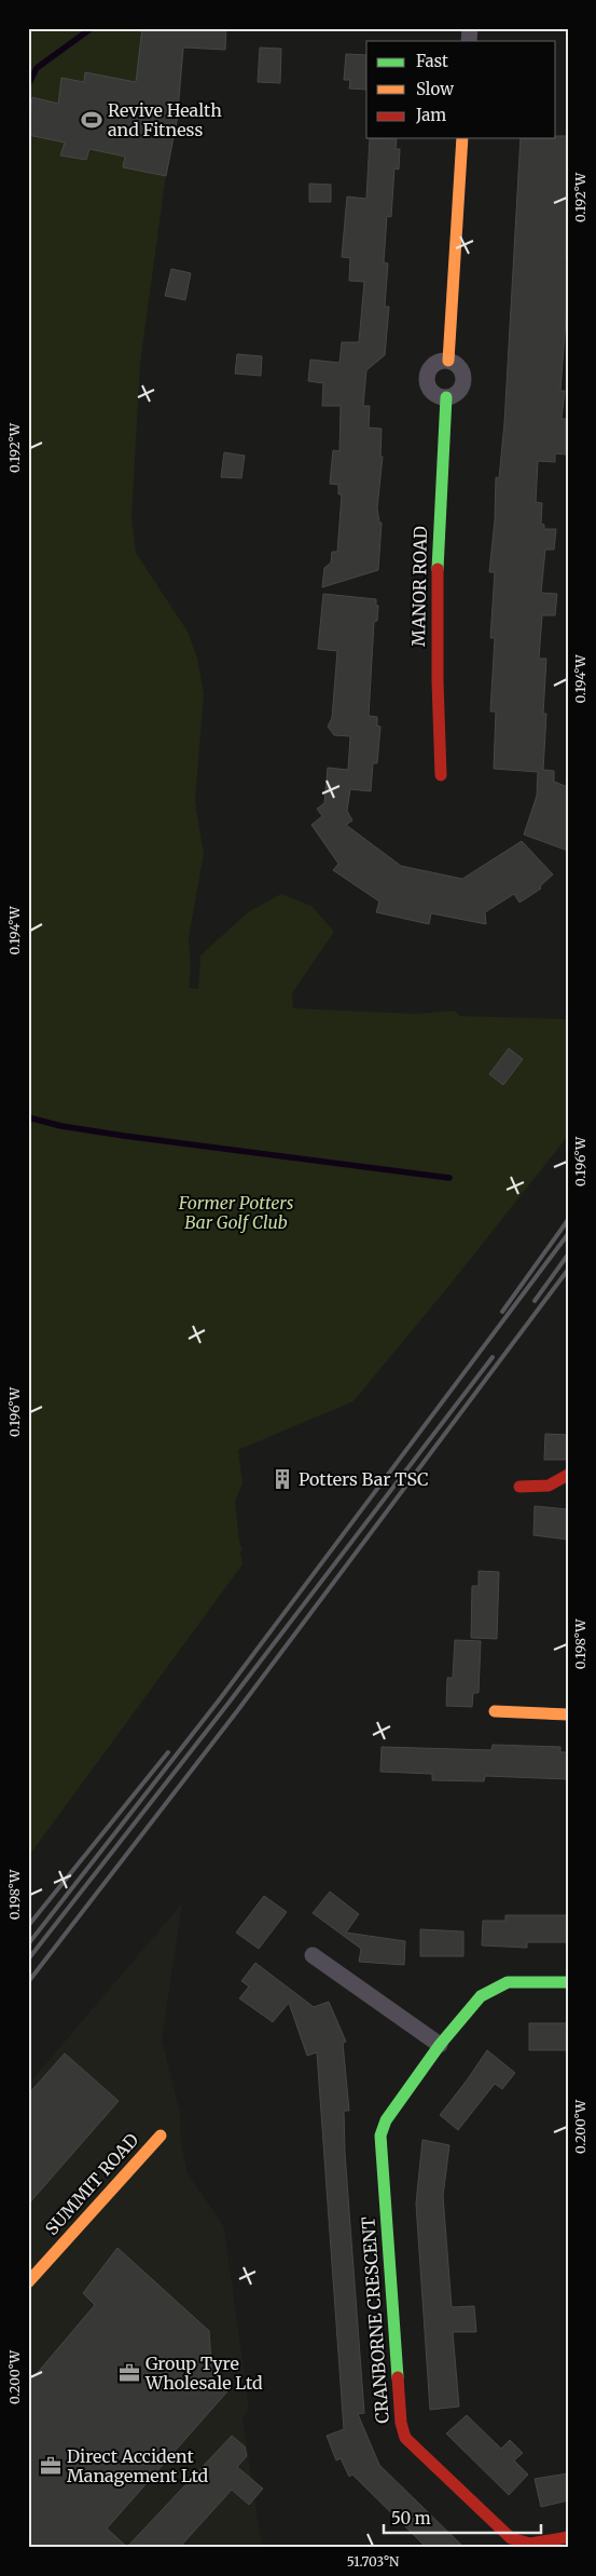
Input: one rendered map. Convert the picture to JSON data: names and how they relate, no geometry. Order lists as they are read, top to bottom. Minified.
{"streets":{"street":["MANOR ROAD","SUMMIT ROAD","CRANBORNE CRESCENT"]},"parks":["Former Potters Bar Golf Club"],"places":{"sports":["Revive Health and Fitness"],"building":["Potters Bar TSC"],"office":["Group Tyre Wholesale Ltd","Direct Accident Management Ltd"]},"legend":["Fast","Slow","Jam"],"scale_bar":"50 m","coordinates":["0.192°W","0.194°W","0.196°W","0.198°W","0.200°W","51.703°N"]}
